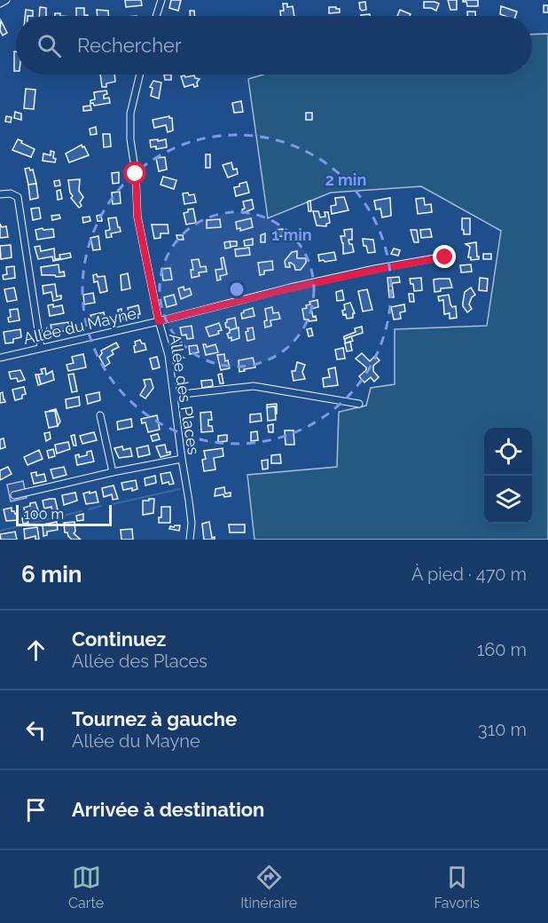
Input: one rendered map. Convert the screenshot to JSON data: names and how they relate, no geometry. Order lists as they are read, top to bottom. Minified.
{"streets":{"street":["Allée du Mayne","Allée des Places"]},"crossings":[["Allée du Mayne","Allée des Places"]],"scale_bar":"100 m","page":{"search":"Rechercher","scale":"100 m","heading":["6 min","À pied · 470 m"],"list":[["Continuez","Allée des Places","160 m"],["Tournez à gauche","Allée du Mayne","310 m"],"Arrivée à destination"],"nav":["Carte","Itinéraire","Favoris"]},"rings":["2 min","1 min"]}
